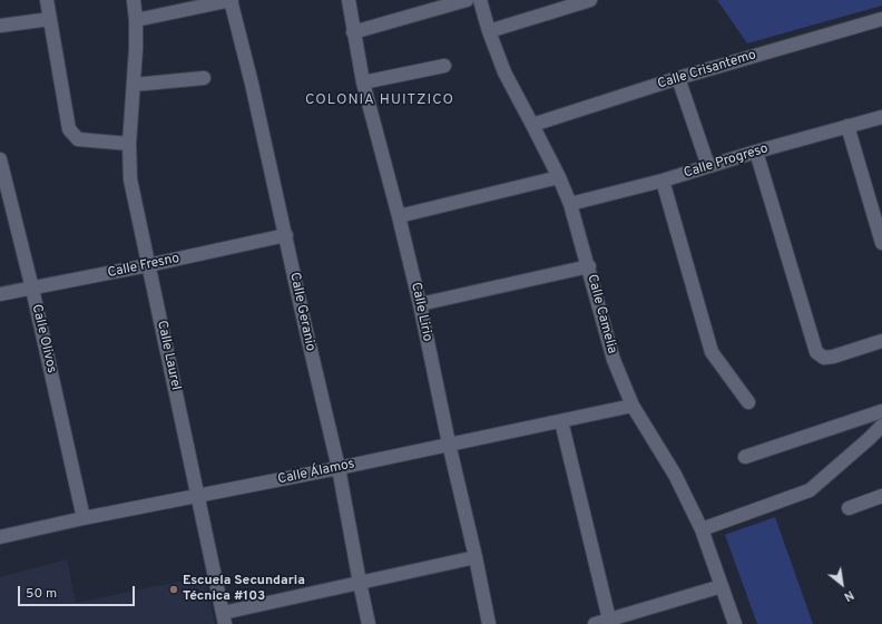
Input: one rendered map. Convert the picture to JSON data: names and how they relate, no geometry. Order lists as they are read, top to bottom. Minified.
{"streets":{"street":["Calle Crisantemo","Calle Progreso","Calle Fresno","Calle Geranio","Calle Lirio","Calle Camelia","Calle Olivos","Calle Laurel","Calle Álamos"]},"crossings":[["Calle Crisantemo","Calle Camelia"],["Calle Progreso","Calle Camelia"],["Calle Fresno","Calle Geranio"],["Calle Fresno","Calle Olivos"],["Calle Fresno","Calle Laurel"],["Calle Geranio","Calle Álamos"],["Calle Lirio","Calle Álamos"],["Calle Camelia","Calle Álamos"],["Calle Olivos","Calle Álamos"],["Calle Laurel","Calle Álamos"]],"districts":["COLONIA HUITZICO"],"places":["Escuela Secundaria Técnica #103"],"scale_bar":"50 m","north":"bottom right"}
